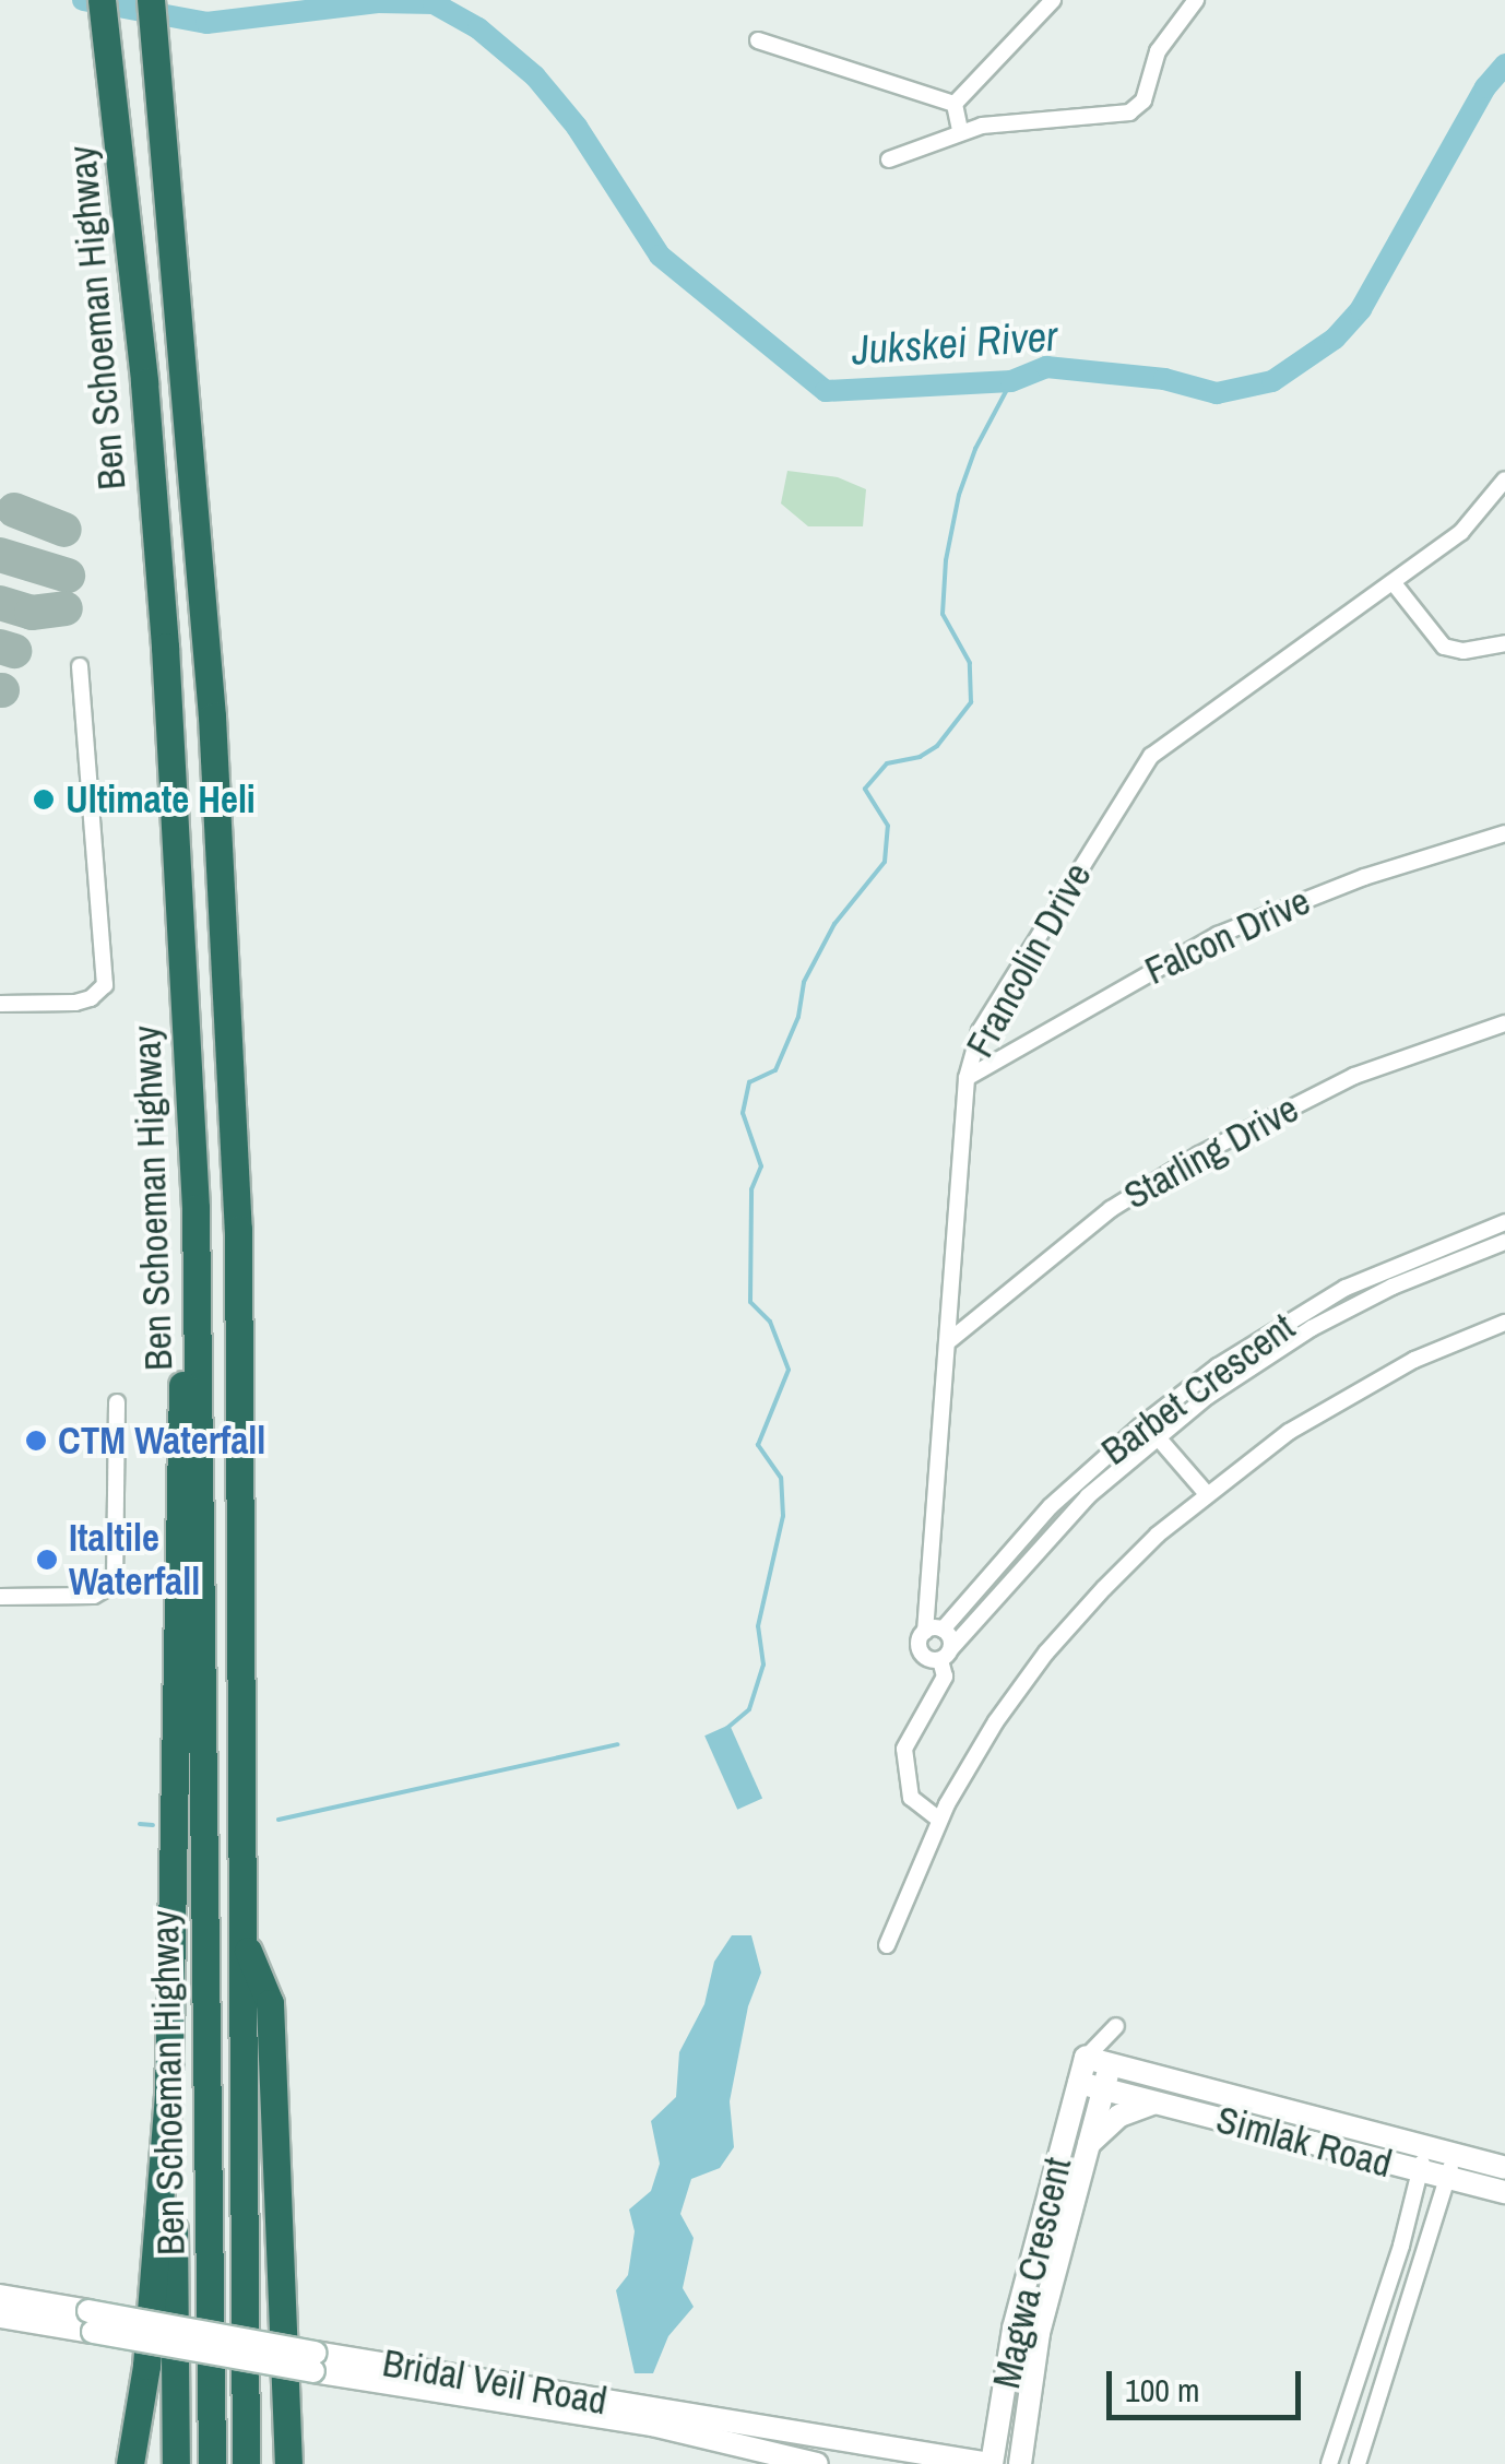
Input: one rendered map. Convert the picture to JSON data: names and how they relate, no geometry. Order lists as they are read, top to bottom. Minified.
{"streets":{"highway":["Ben Schoeman Highway"],"street":["Falcon Drive","Francolin Drive","Starling Drive","Barbet Crescent","Simlak Road","Magwa Crescent","Bridal Veil Road"]},"crossings":[["Falcon Drive","Francolin Drive"],["Francolin Drive","Starling Drive"],["Simlak Road","Magwa Crescent"],["Magwa Crescent","Bridal Veil Road"]],"water":["Jukskei River"],"places":["Ultimate Heli","CTM Waterfall","Italtile Waterfall"],"scale_bar":"100 m"}
